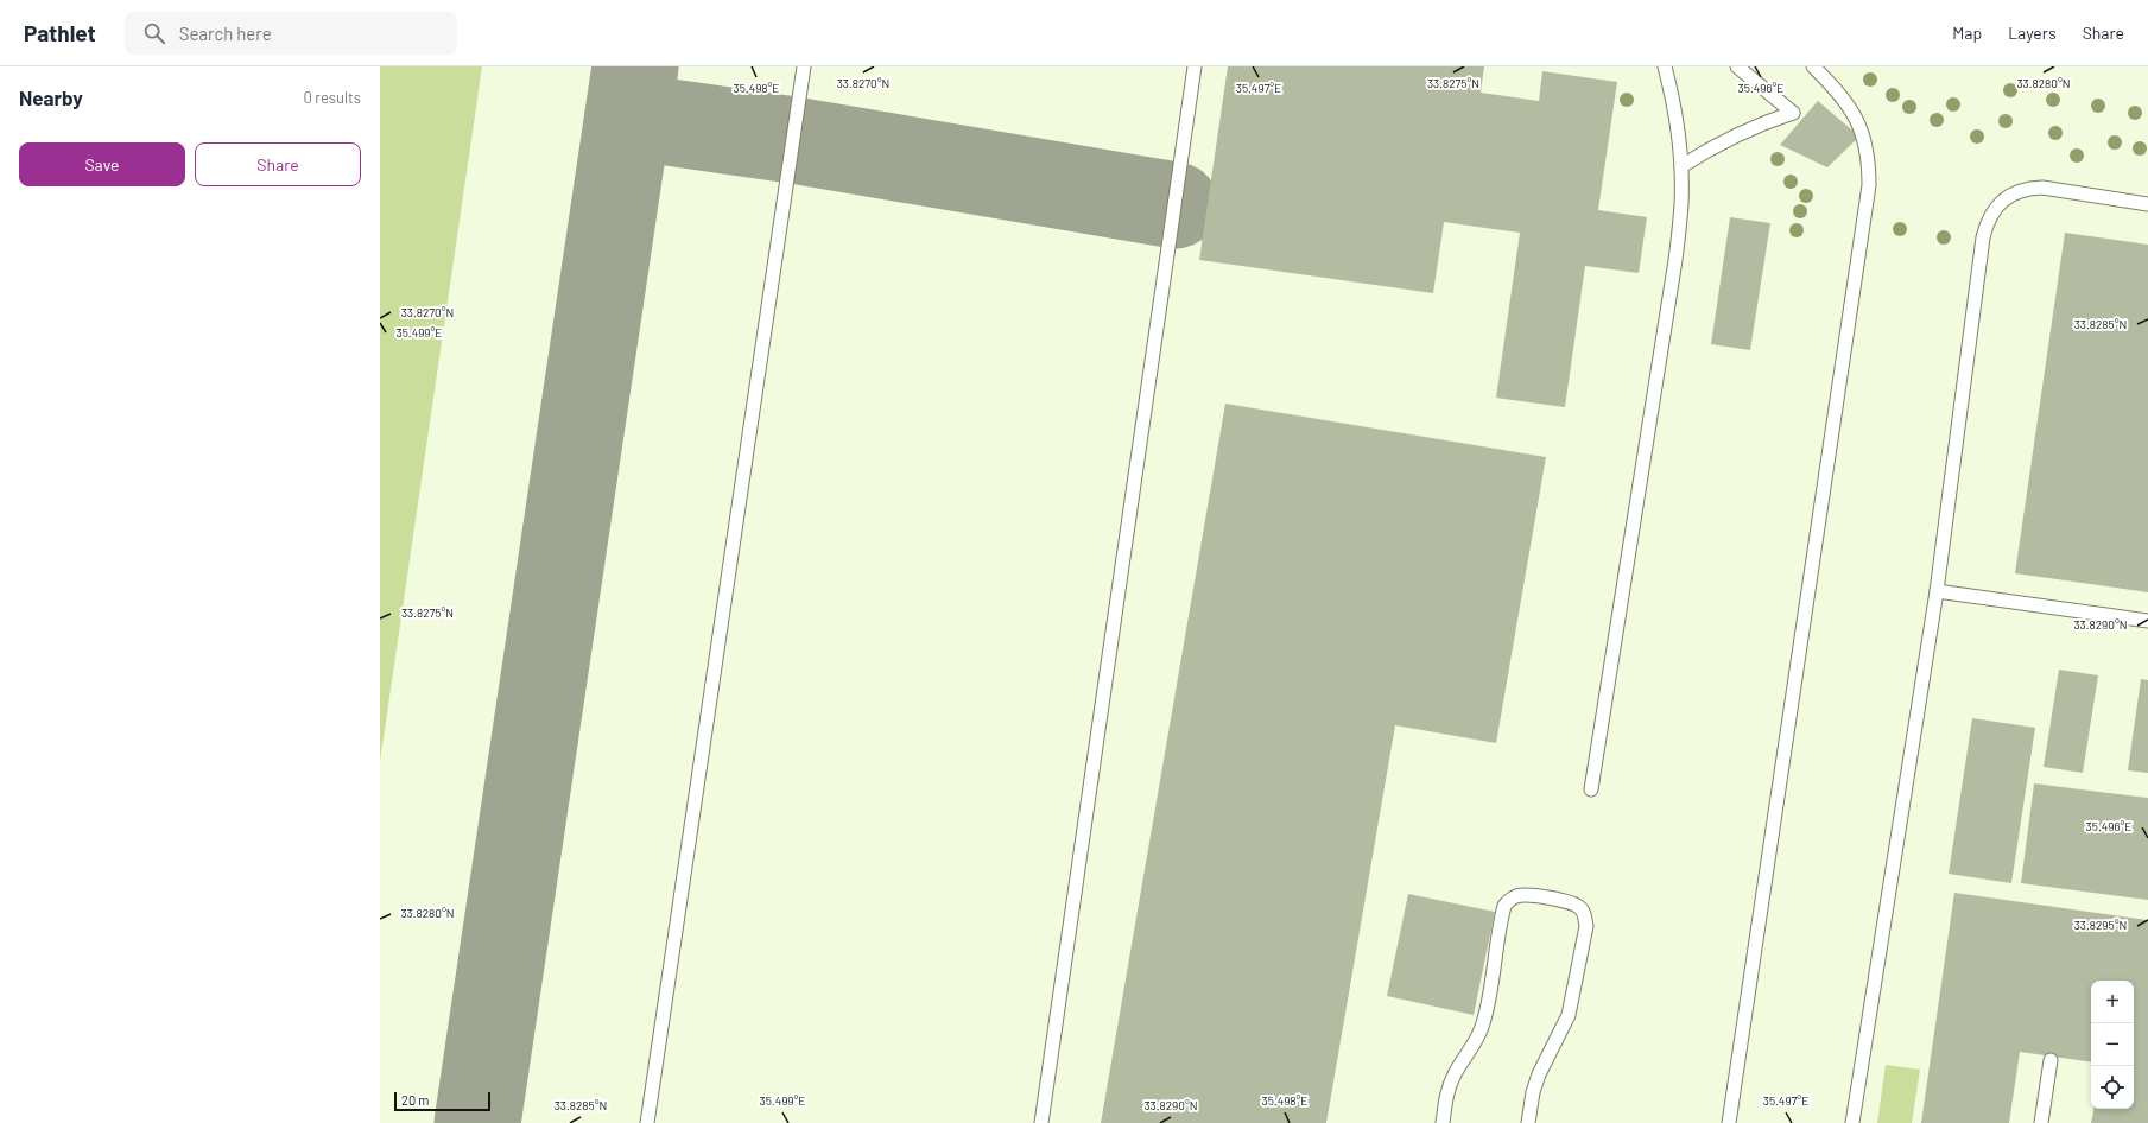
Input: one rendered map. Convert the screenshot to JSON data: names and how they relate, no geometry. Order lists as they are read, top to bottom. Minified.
{"scale_bar":"20 m","page":{"header":"Pathlet","search":"Search here","nav":["Map","Layers","Share"],"heading":["Nearby","0 results"],"buttons":["Save","Share"],"map_buttons":["+","−"],"scale":"20 m"},"coordinates":["33.8270°N","33.8280°N","33.8275°N","35.498°E","35.497°E","35.496°E","33.8285°N","35.499°E","33.8290°N","33.8295°N"]}
